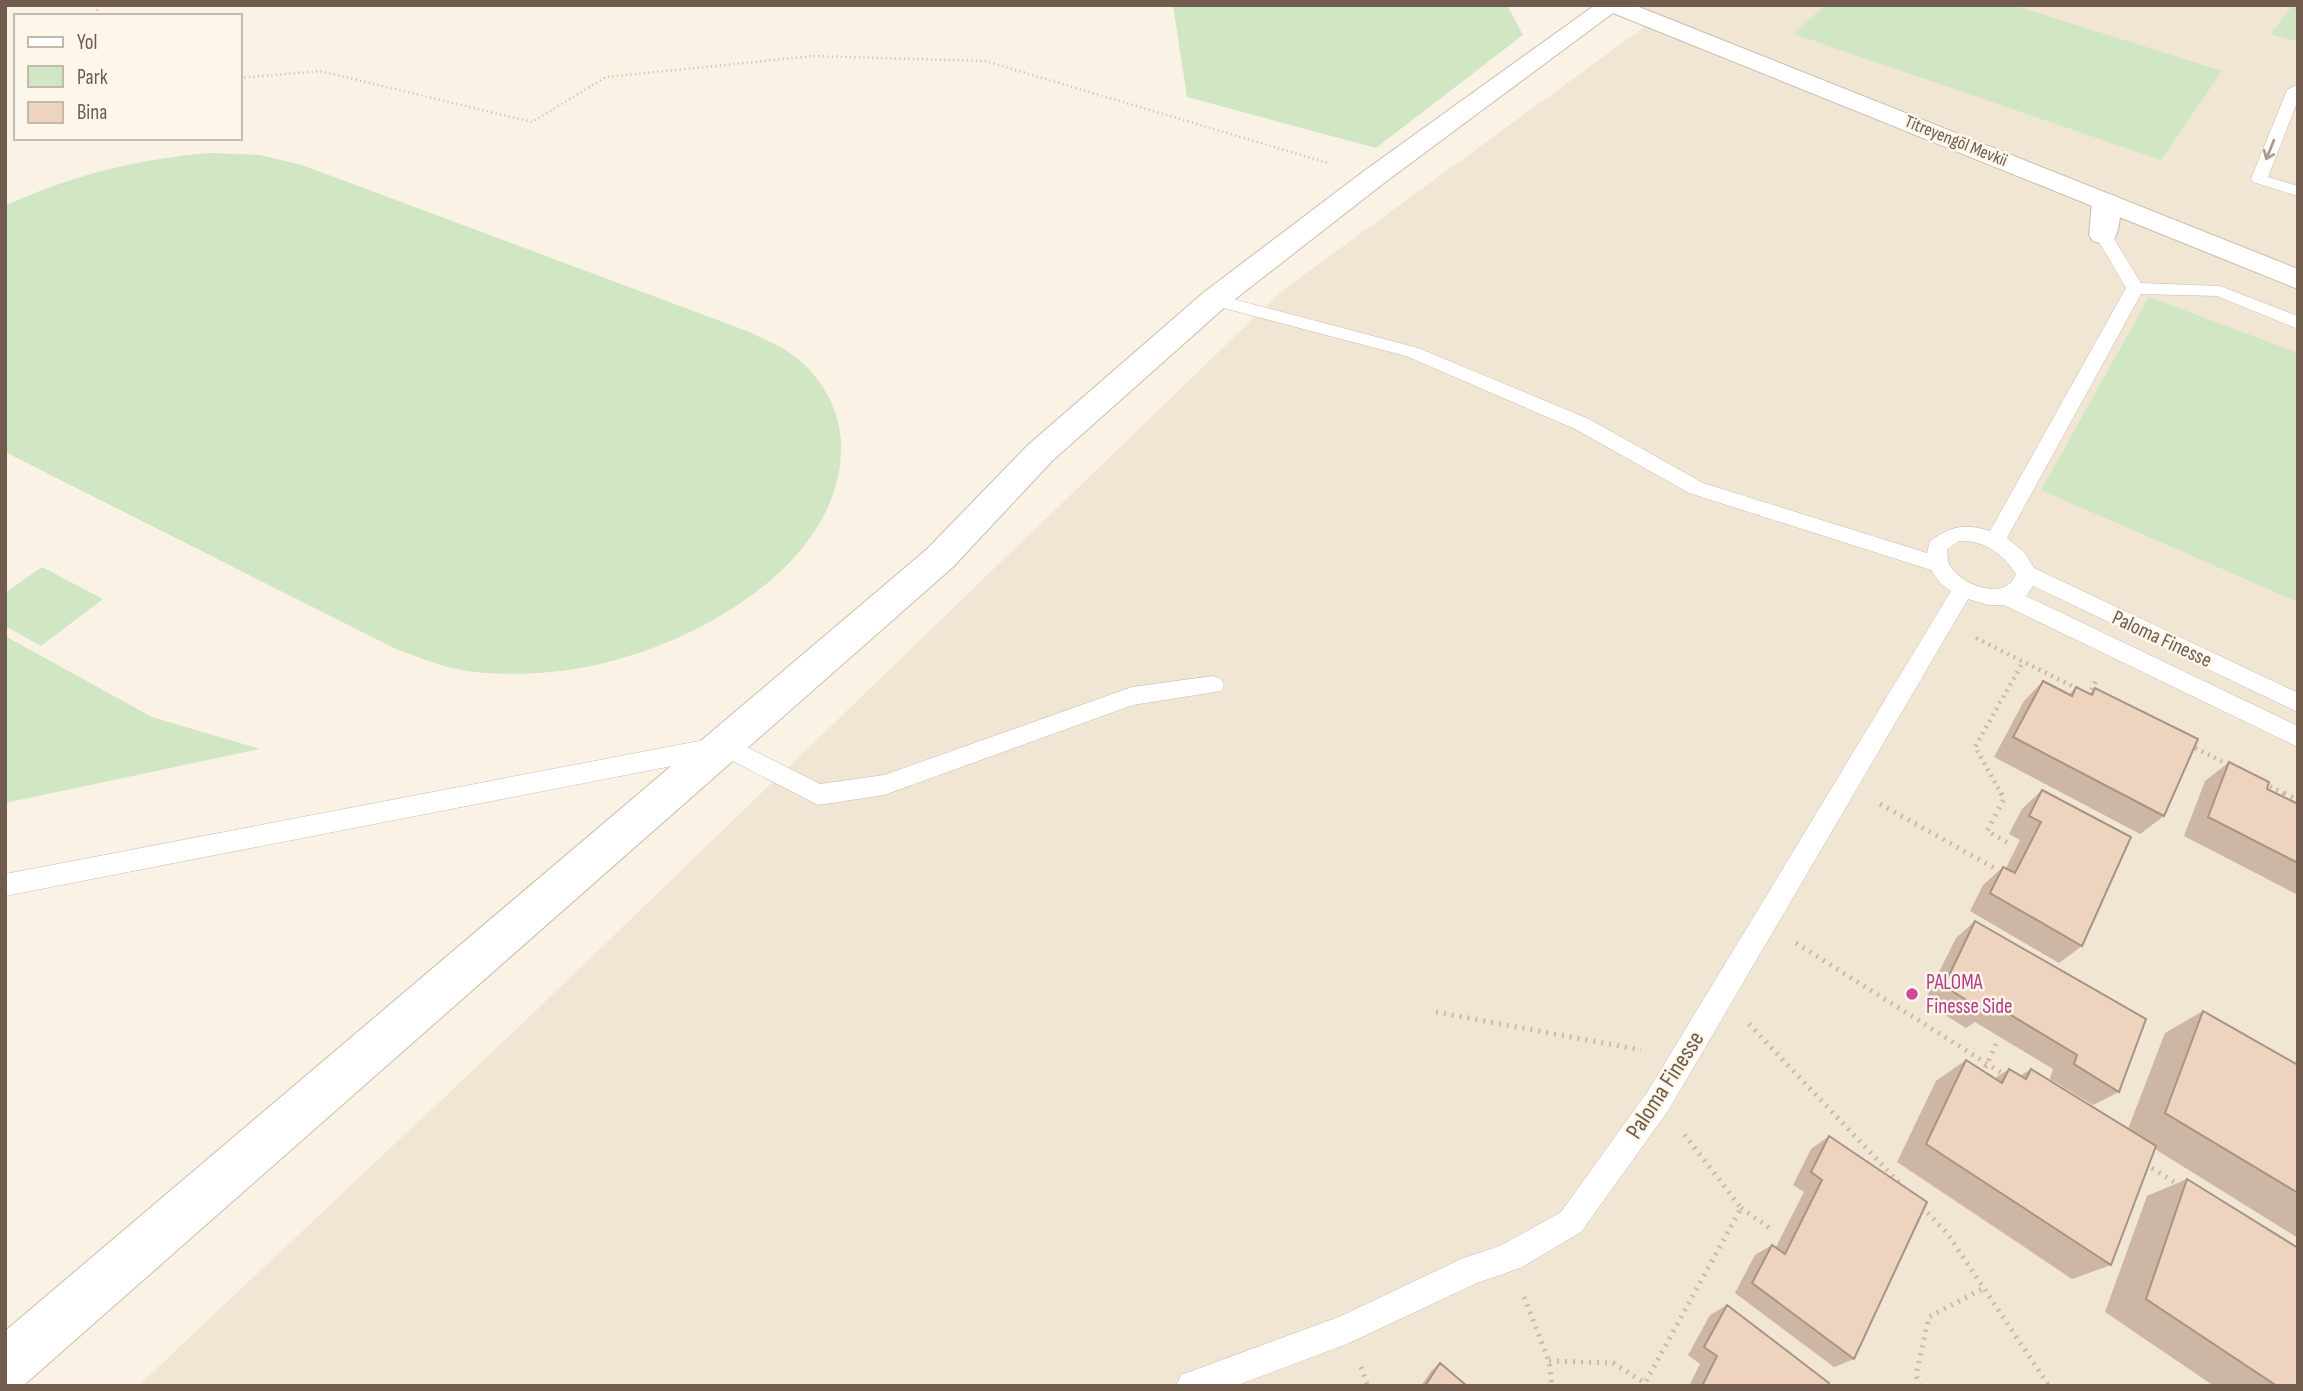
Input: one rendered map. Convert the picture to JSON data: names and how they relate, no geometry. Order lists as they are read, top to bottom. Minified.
{"streets":{"street":["Titreyengöl Mevkii"],"lane":["Paloma Finesse"]},"places":["PALOMA Finesse Side"],"legend":["Yol","Park","Bina"]}
